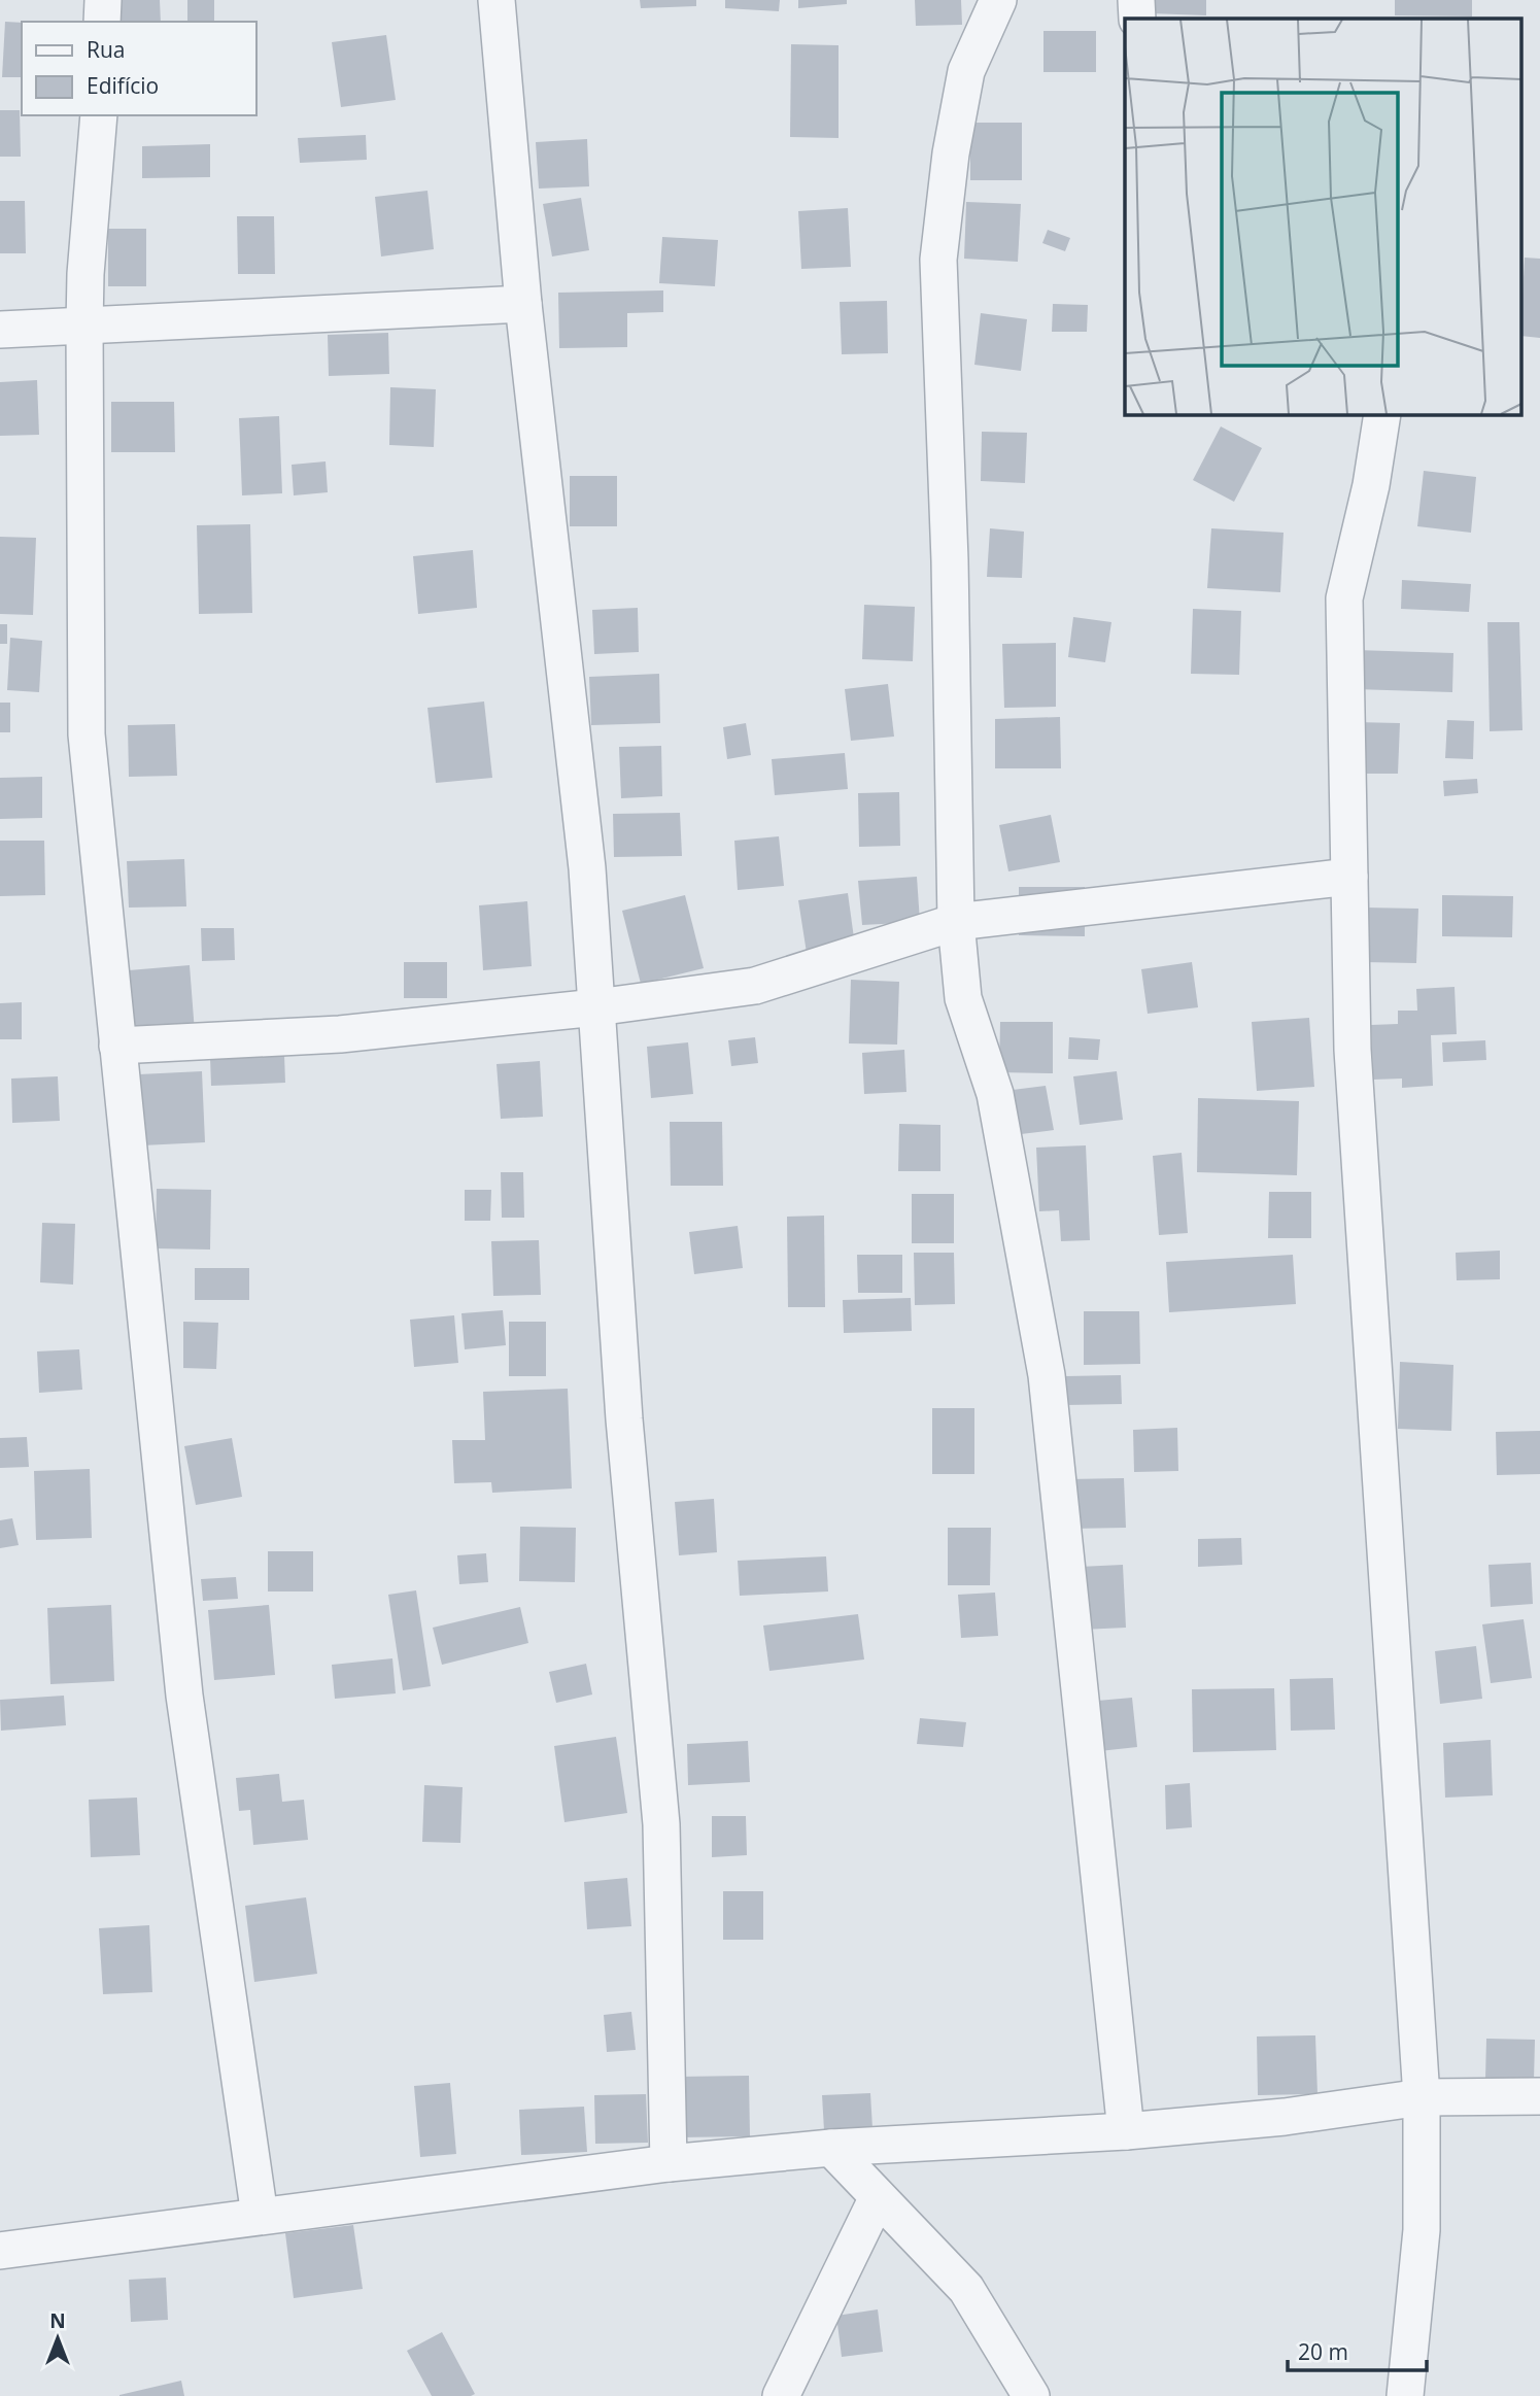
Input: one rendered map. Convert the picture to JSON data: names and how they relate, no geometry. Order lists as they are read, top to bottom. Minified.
{"legend":["Rua","Edifício"],"scale_bar":"20 m","north":"top"}
